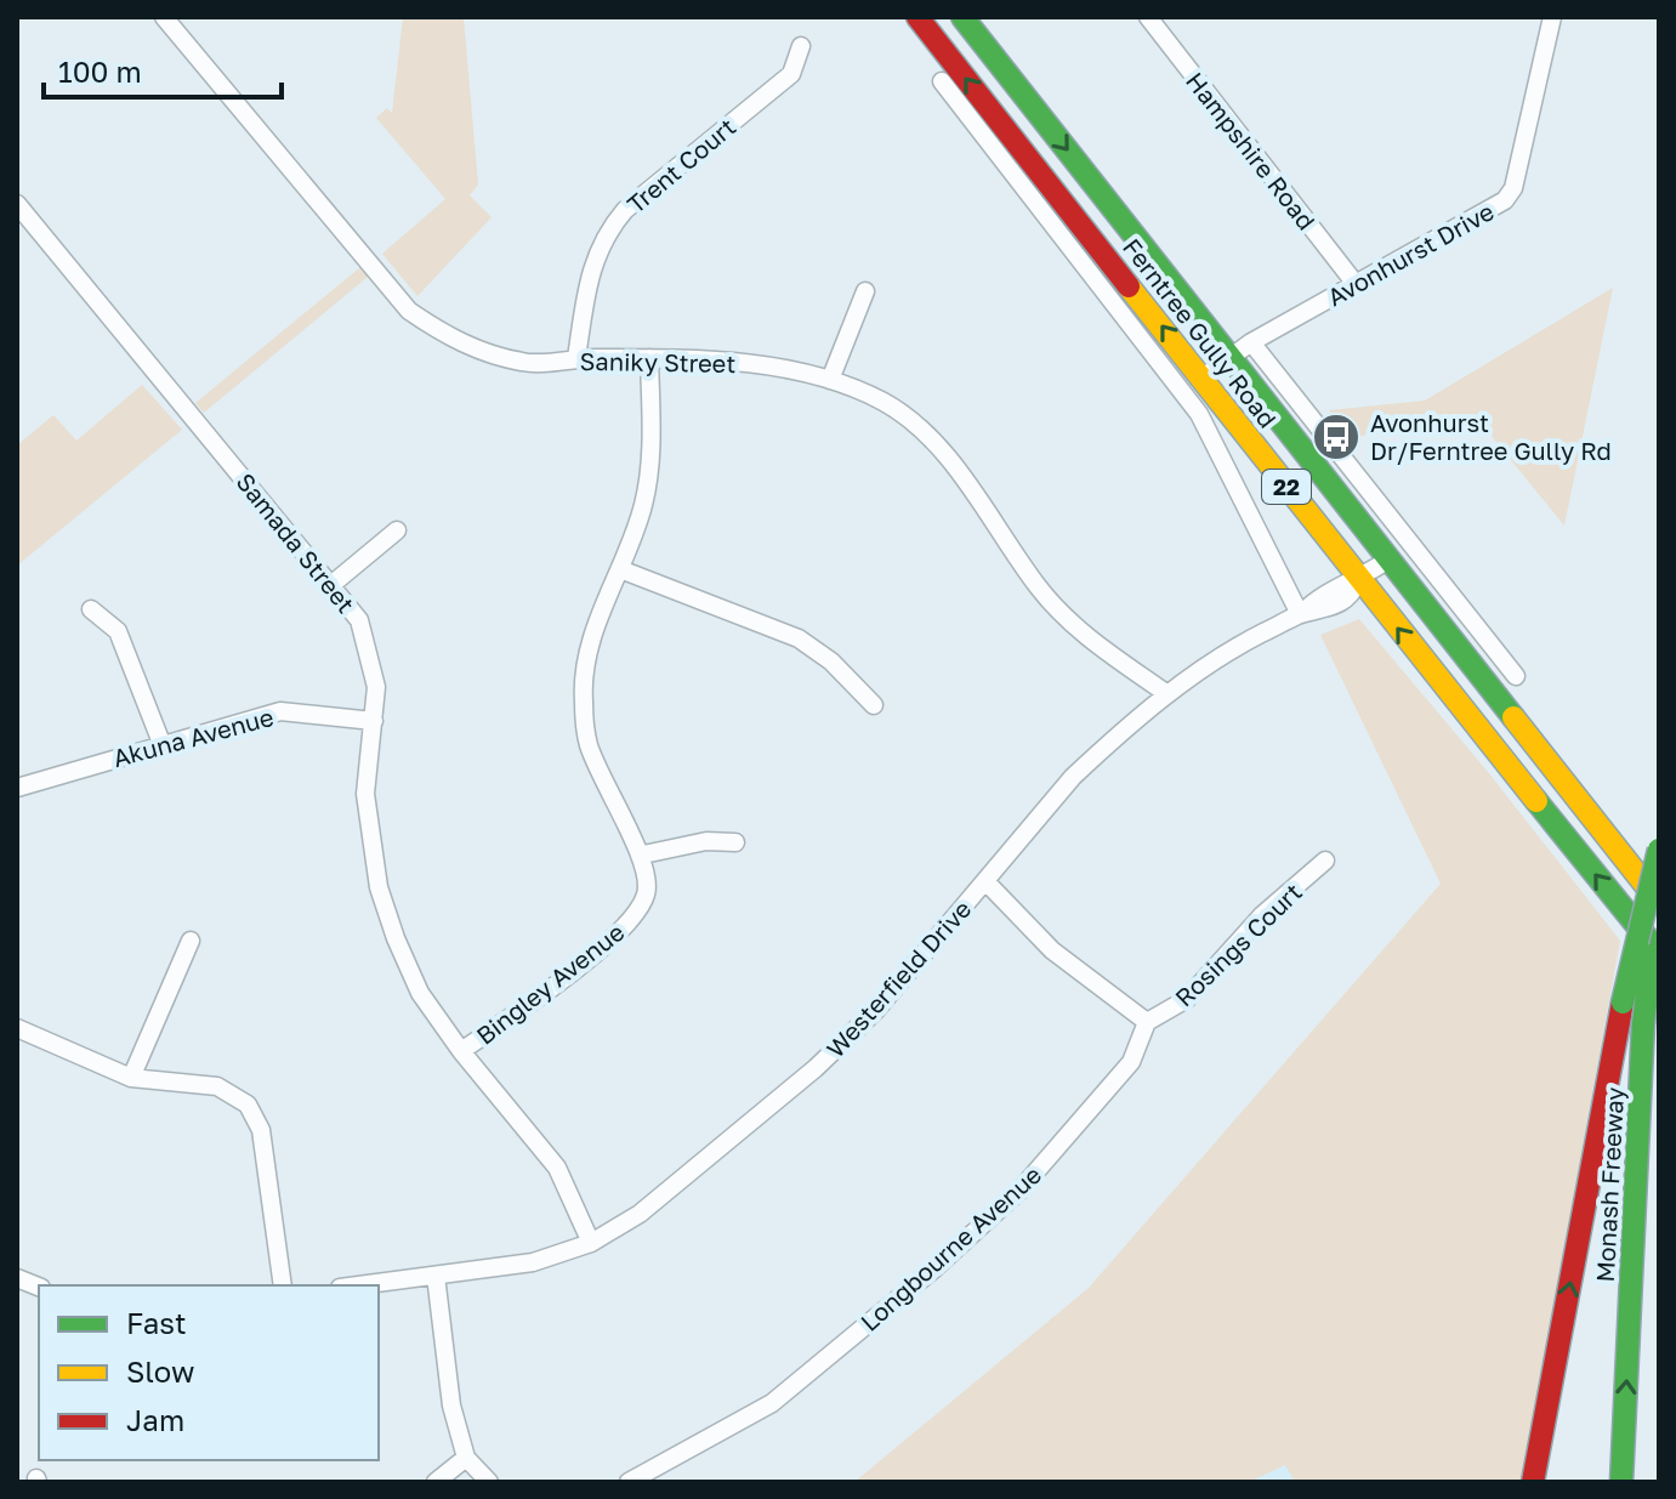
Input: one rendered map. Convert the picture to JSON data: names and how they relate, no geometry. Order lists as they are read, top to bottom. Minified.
{"streets":{"main road":["Ferntree Gully Road","22","Monash Freeway"],"street":["Hampshire Road","Trent Court","Avonhurst Drive","Saniky Street","Samada Street","Akuna Avenue","Rosings Court","Westerfield Drive","Bingley Avenue","Longbourne Avenue"]},"crossings":[["Hampshire Road","Avonhurst Drive"],["Trent Court","Saniky Street"],["Avonhurst Drive","Ferntree Gully Road"],["Ferntree Gully Road","Westerfield Drive"],["Saniky Street","Westerfield Drive"],["Samada Street","Akuna Avenue"],["Samada Street","Westerfield Drive"],["Samada Street","Bingley Avenue"],["Rosings Court","Longbourne Avenue"]],"places":{"bus stop":["Avonhurst Dr/Ferntree Gully Rd"]},"legend":["Fast","Slow","Jam"],"scale_bar":"100 m"}
